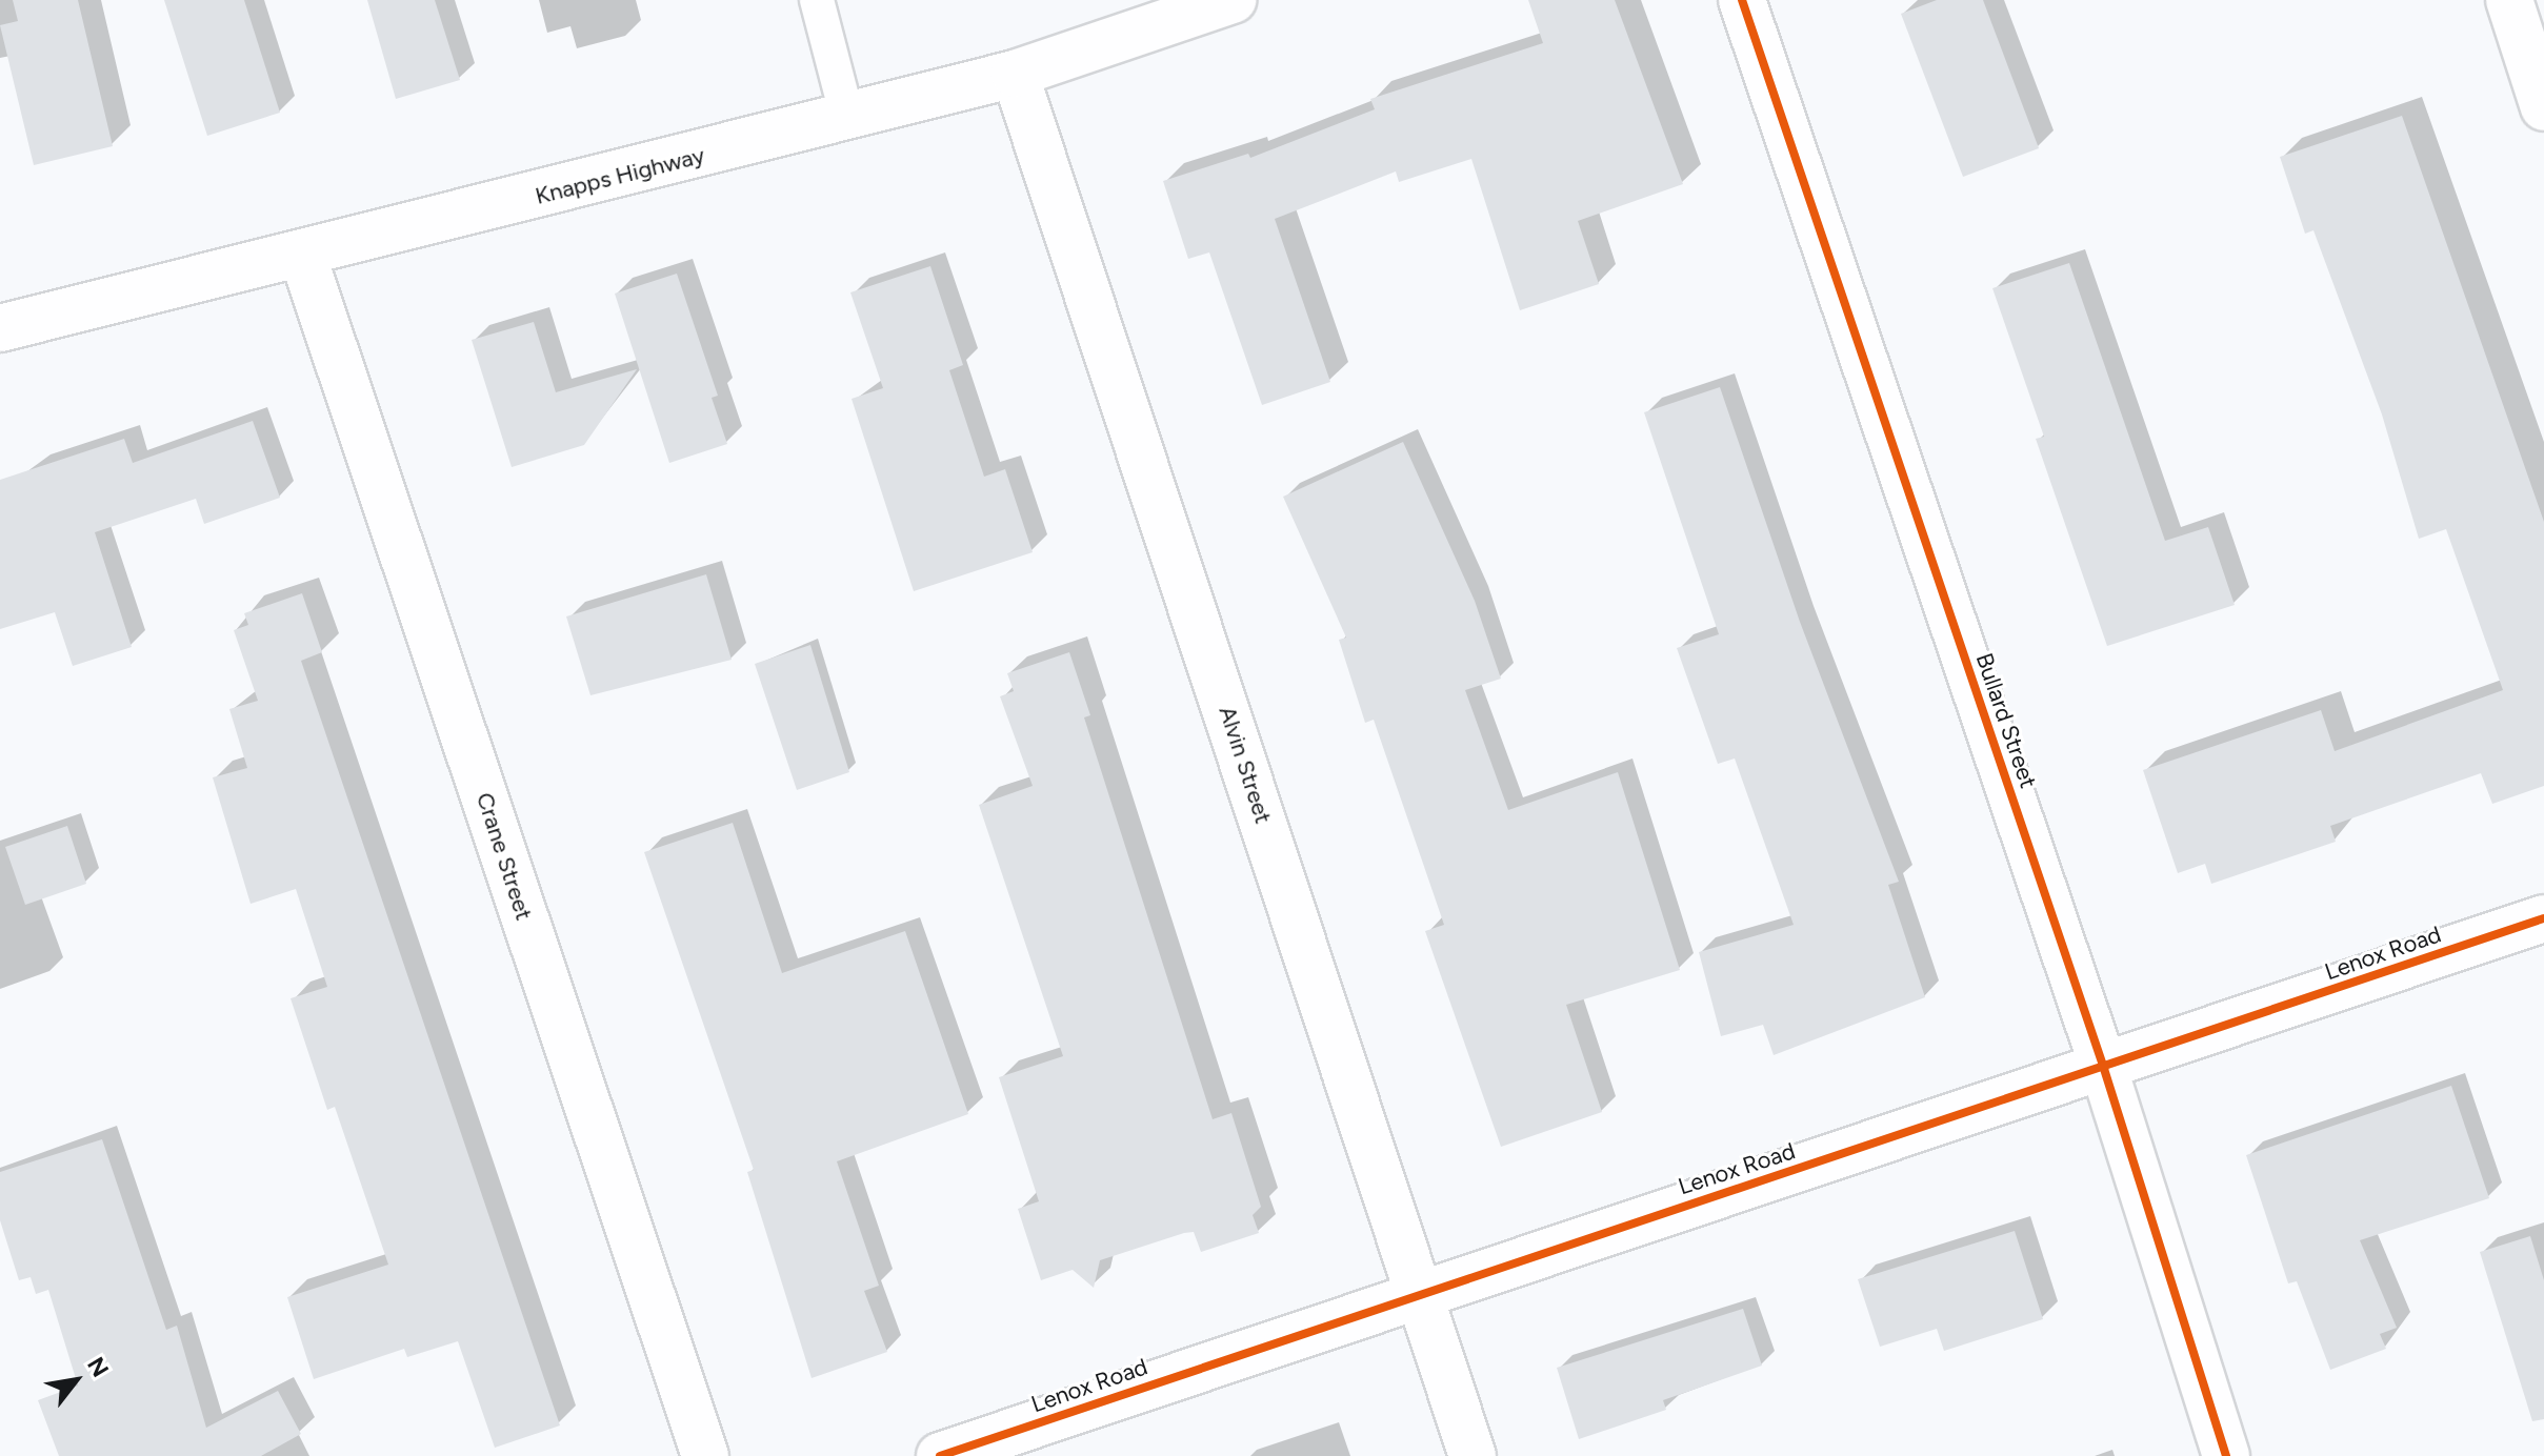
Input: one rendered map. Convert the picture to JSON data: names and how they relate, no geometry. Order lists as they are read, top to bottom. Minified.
{"streets":{"street":["Knapps Highway","Bullard Street","Alvin Street","Crane Street","Lenox Road"]},"crossings":[["Knapps Highway","Alvin Street"],["Knapps Highway","Crane Street"],["Bullard Street","Lenox Road"],["Alvin Street","Lenox Road"]],"north":"top right"}
